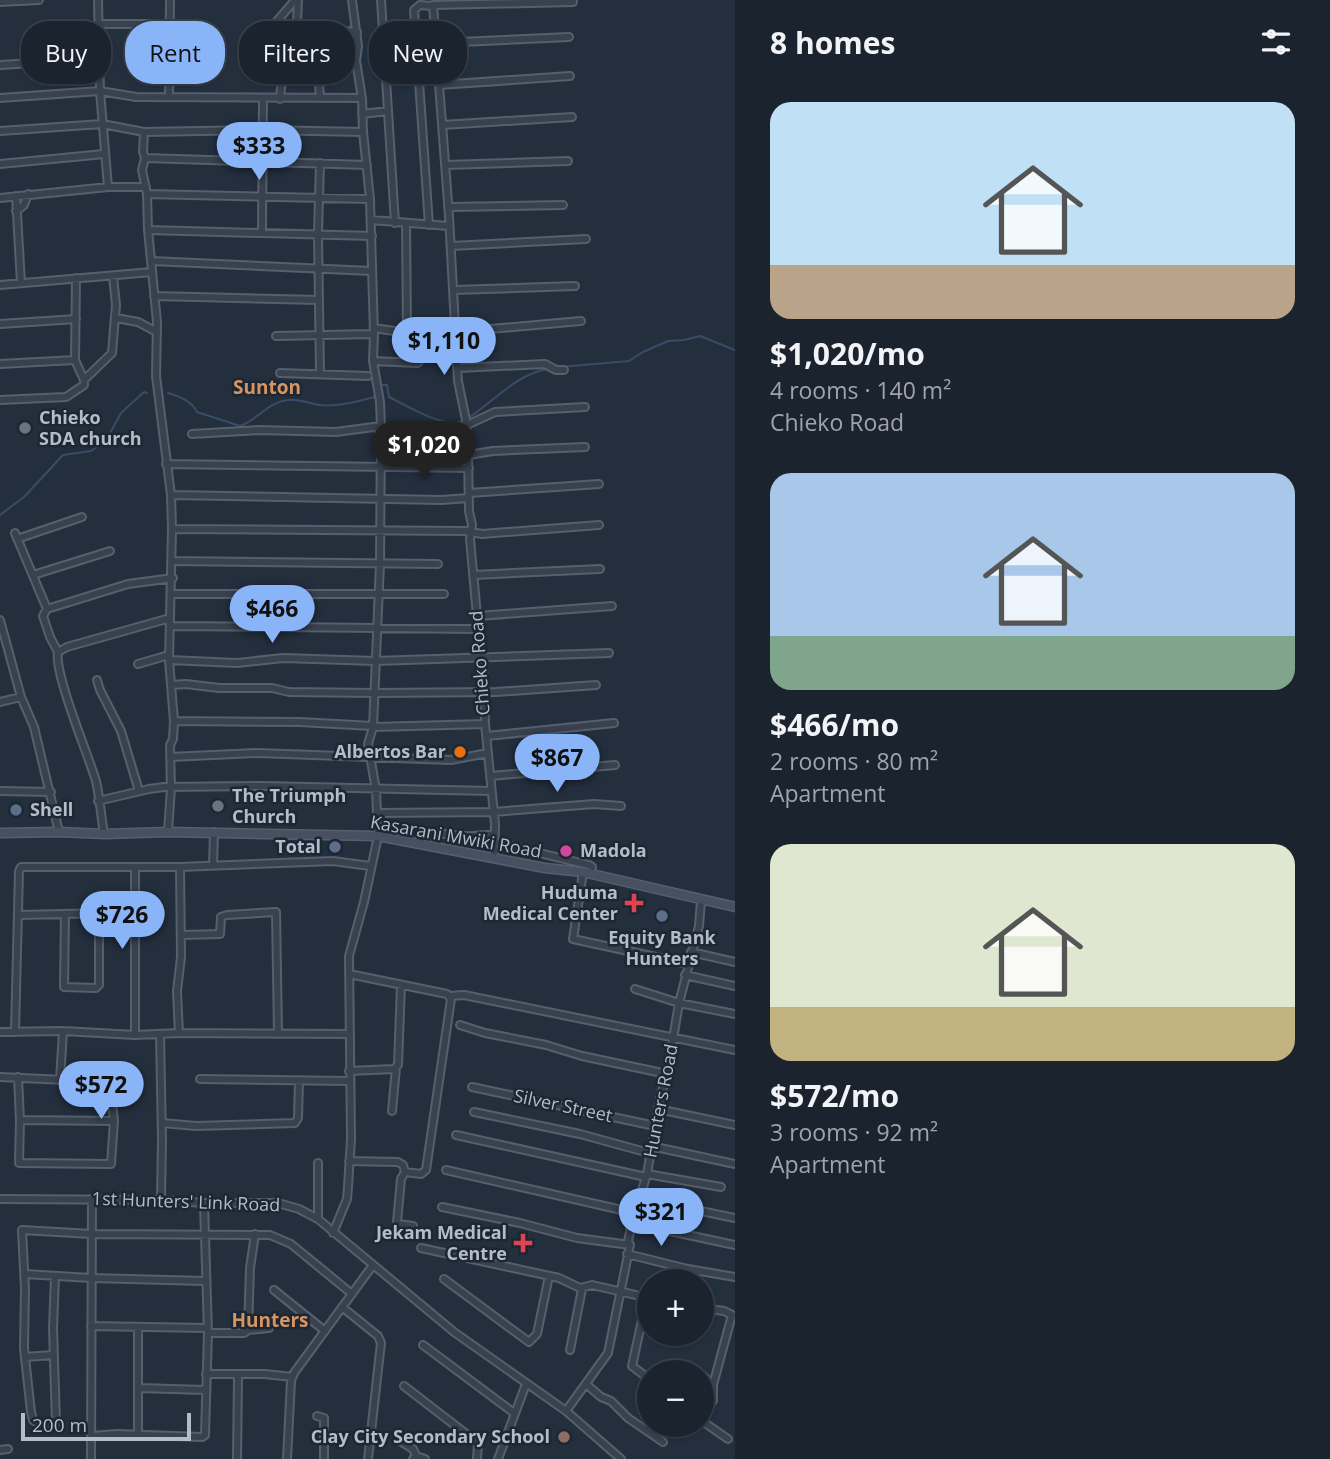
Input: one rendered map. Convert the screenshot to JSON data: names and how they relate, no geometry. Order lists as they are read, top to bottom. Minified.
{"streets":{"main road":["Kasarani Mwiki Road"],"street":["Chieko Road","Hunters Road","Silver Street","1st Hunters' Link Road"]},"crossings":[["Chieko Road","Kasarani Mwiki Road"],["Kasarani Mwiki Road","Hunters Road"],["Hunters Road","Silver Street"],["Hunters Road","1st Hunters' Link Road"]],"districts":["Sunton","Hunters"],"places":{"other":["Chieko SDA church","Albertos Bar","The Triumph Church","Shell","Total","Madola","Equity Bank Hunters","Clay City Secondary School"],"health":["Huduma Medical Center","Jekam Medical Centre"]},"scale_bar":"200 m","page":{"heading":"8 homes","chip":["Buy","Rent","Filters","New"],"list":[{"name":"$1,020/mo","note":"4 rooms · 140 m² · Chieko Road"},{"name":"$466/mo","note":"2 rooms · 80 m² · Apartment"},{"name":"$572/mo","note":"3 rooms · 92 m² · Apartment"}],"price":["$333","$1,110","$1,020","$466","$867","$726","$572","$321"],"map_buttons":["+","−"],"scale":"200 m"}}
